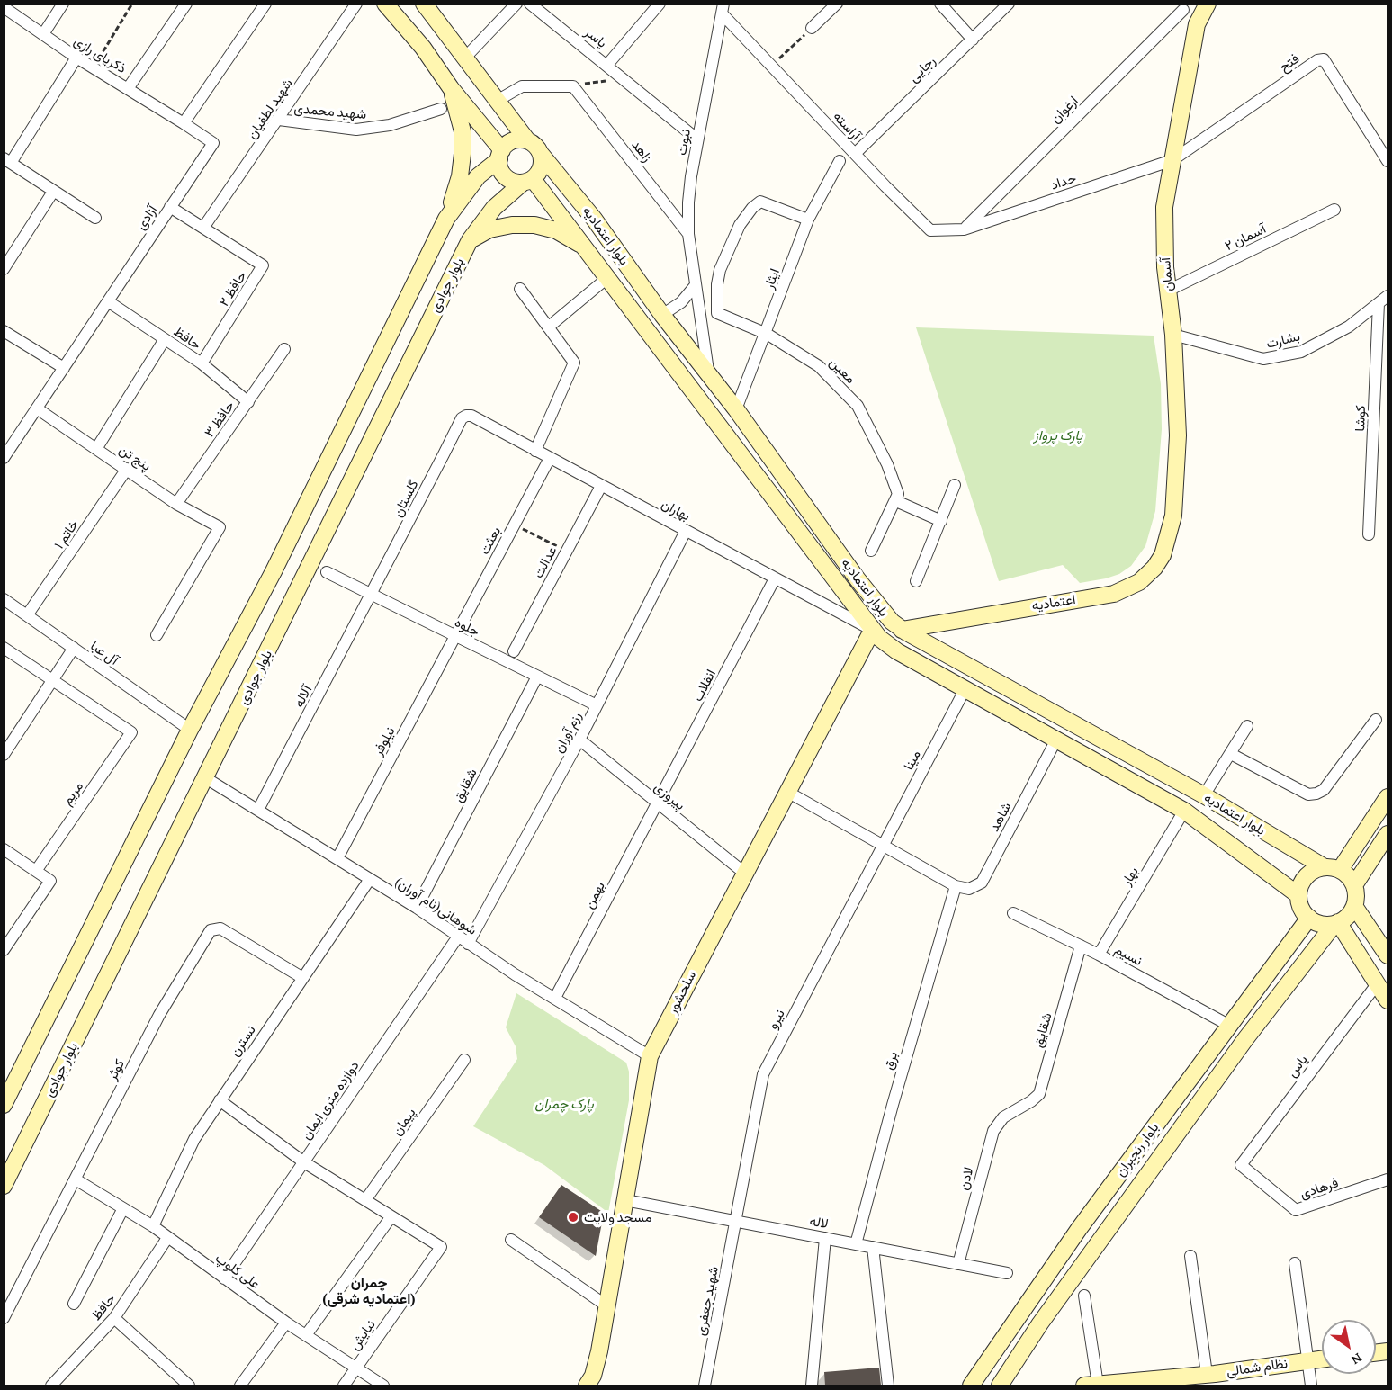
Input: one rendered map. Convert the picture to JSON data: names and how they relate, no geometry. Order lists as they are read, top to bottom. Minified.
{"streets":{"street":["یاسر","ذکریای رازی","فتح","رجایی","شهید لطفیان","ارغوان","شهید محمدی","آراسته","نبوت","زاهد","حداد","آزادی","بلوار اعتمادیه","آسمان ۲","آسمان","ایثار","بلوار جوادی","حافظ ۲","حافظ","بشارت","معین","کوشا","حافظ ۳","پنج تن","گلستان","بهاران","خاتم ۱","بعثت","عدالت","اعتمادیه","جلوه","آل عبا","انقلاب","آلاله","رزم آوران","نیلوفر","مینا","شقایق","مریم","پیروزی","شاهد","بهار","بهمن","شوهانی(نام آوران)","نسیم","سلحشور","نیرو","نسترن","برق","یاس","کوثر","دوازده متری ایمان","پیمان","بلوار رنجبران","لادن","فرهادی","لاله","علی کلوپ","شهید جعفری","نیایش","نظام شمالی"]},"crossings":[["ذکریای رازی","آزادی"],["فتح","حداد"],["فتح","آسمان"],["رجایی","آراسته"],["شهید لطفیان","شهید محمدی"],["شهید لطفیان","حافظ ۲"],["ارغوان","آراسته"],["ارغوان","حداد"],["آراسته","نبوت"],["آراسته","حداد"],["نبوت","زاهد"],["نبوت","بلوار اعتمادیه"],["نبوت","معین"],["حداد","آسمان"],["آزادی","حافظ ۲"],["آزادی","حافظ"],["آزادی","پنج تن"],["بلوار اعتمادیه","ایثار"],["بلوار اعتمادیه","بلوار جوادی"],["بلوار اعتمادیه","بهاران"],["بلوار اعتمادیه","اعتمادیه"],["بلوار اعتمادیه","مینا"],["بلوار اعتمادیه","شاهد"],["بلوار اعتمادیه","بهار"],["بلوار اعتمادیه","سلحشور"],["بلوار اعتمادیه","بلوار رنجبران"],["آسمان ۲","آسمان"],["آسمان","بشارت"],["آسمان","اعتمادیه"],["ایثار","معین"],["بلوار جوادی","شوهانی(نام آوران)"],["حافظ ۲","حافظ"],["حافظ","حافظ ۳"],["حافظ","علی کلوپ"],["بشارت","کوشا"],["حافظ ۳","پنج تن"],["پنج تن","خاتم ۱"],["گلستان","بهاران"],["گلستان","جلوه"],["گلستان","آلاله"],["بهاران","بعثت"],["بهاران","عدالت"],["بهاران","انقلاب"],["بهاران","رزم آوران"],["بهاران","سلحشور"],["خاتم ۱","آل عبا"],["بعثت","جلوه"],["بعثت","نیلوفر"],["جلوه","آلاله"],["جلوه","رزم آوران"],["جلوه","نیلوفر"],["جلوه","شقایق"],["انقلاب","پیروزی"],["انقلاب","بهمن"],["آلاله","شوهانی(نام آوران)"],["رزم آوران","پیروزی"],["رزم آوران","شوهانی(نام آوران)"],["نیلوفر","شوهانی(نام آوران)"],["مینا","نیرو"],["شقایق","شوهانی(نام آوران)"],["شقایق","نسیم"],["شقایق","لادن"],["پیروزی","بهمن"],["پیروزی","سلحشور"],["شاهد","برق"],["بهار","نسیم"],["بهمن","شوهانی(نام آوران)"],["شوهانی(نام آوران)","سلحشور"],["شوهانی(نام آوران)","نسترن"],["شوهانی(نام آوران)","دوازده متری ایمان"],["نسیم","بلوار رنجبران"],["سلحشور","لاله"],["نیرو","لاله"],["نیرو","شهید جعفری"],["نسترن","کوثر"],["نسترن","علی کلوپ"],["برق","لاله"],["یاس","فرهادی"],["کوثر","علی کلوپ"],["دوازده متری ایمان","علی کلوپ"],["لادن","لاله"],["لاله","شهید جعفری"],["علی کلوپ","نیایش"]],"districts":["چمران (اعتمادیه شرقی)"],"parks":["پارک پرواز","پارک چمران"],"places":["مسجد ولایت"],"north":"bottom right"}
